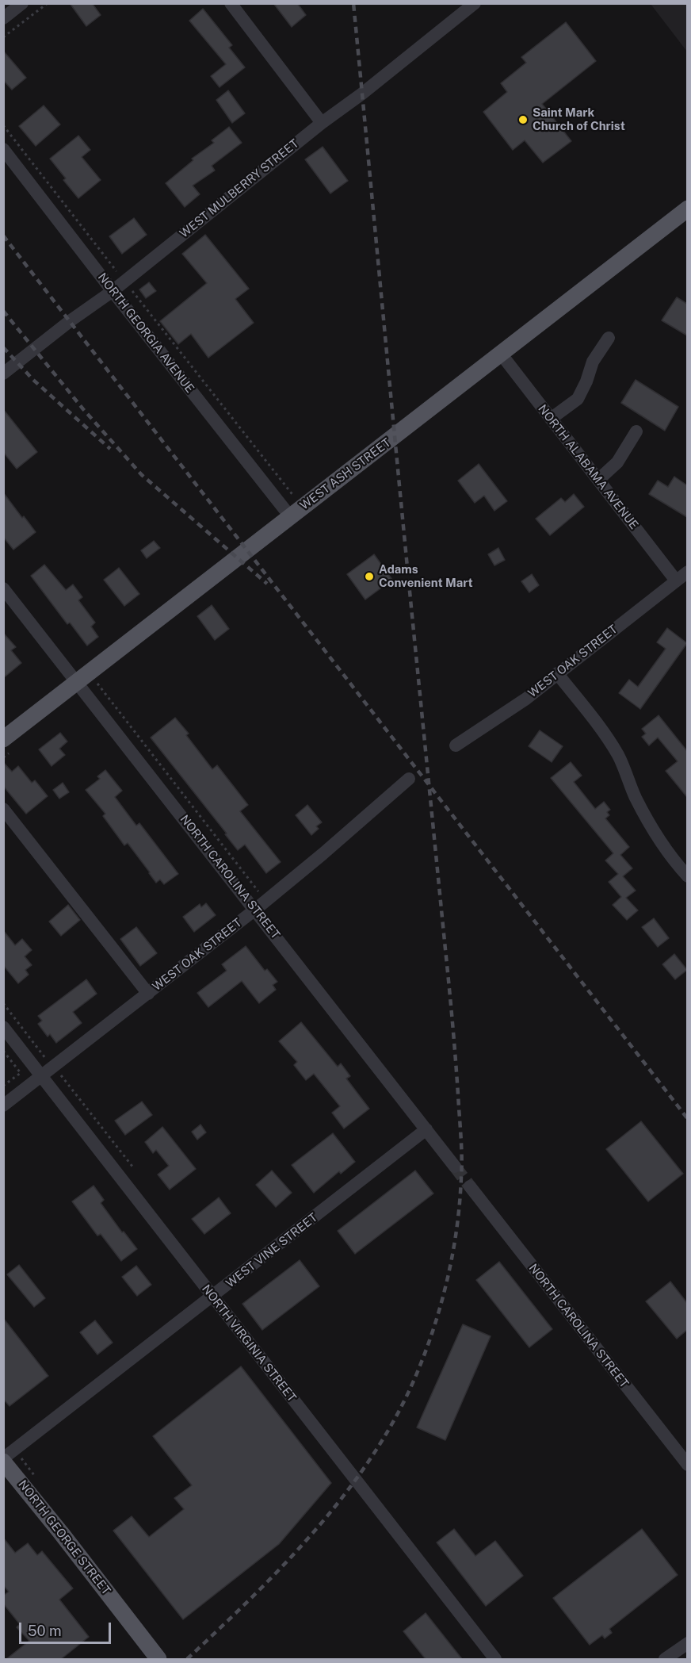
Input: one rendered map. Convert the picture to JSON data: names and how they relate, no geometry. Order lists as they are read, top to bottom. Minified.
{"streets":{"main road":["WEST ASH STREET","NORTH GEORGE STREET"],"street":["WEST MULBERRY STREET","NORTH GEORGIA AVENUE","NORTH ALABAMA AVENUE","WEST OAK STREET","NORTH CAROLINA STREET","WEST VINE STREET","NORTH VIRGINIA STREET"]},"crossings":[["WEST MULBERRY STREET","NORTH GEORGIA AVENUE"],["NORTH GEORGIA AVENUE","WEST ASH STREET"],["NORTH ALABAMA AVENUE","WEST ASH STREET"],["NORTH ALABAMA AVENUE","WEST OAK STREET"],["WEST ASH STREET","NORTH CAROLINA STREET"],["WEST OAK STREET","NORTH CAROLINA STREET"],["WEST OAK STREET","NORTH VIRGINIA STREET"],["NORTH CAROLINA STREET","WEST VINE STREET"],["WEST VINE STREET","NORTH VIRGINIA STREET"]],"places":["Saint Mark Church of Christ","Adams Convenient Mart"],"scale_bar":"50 m"}
